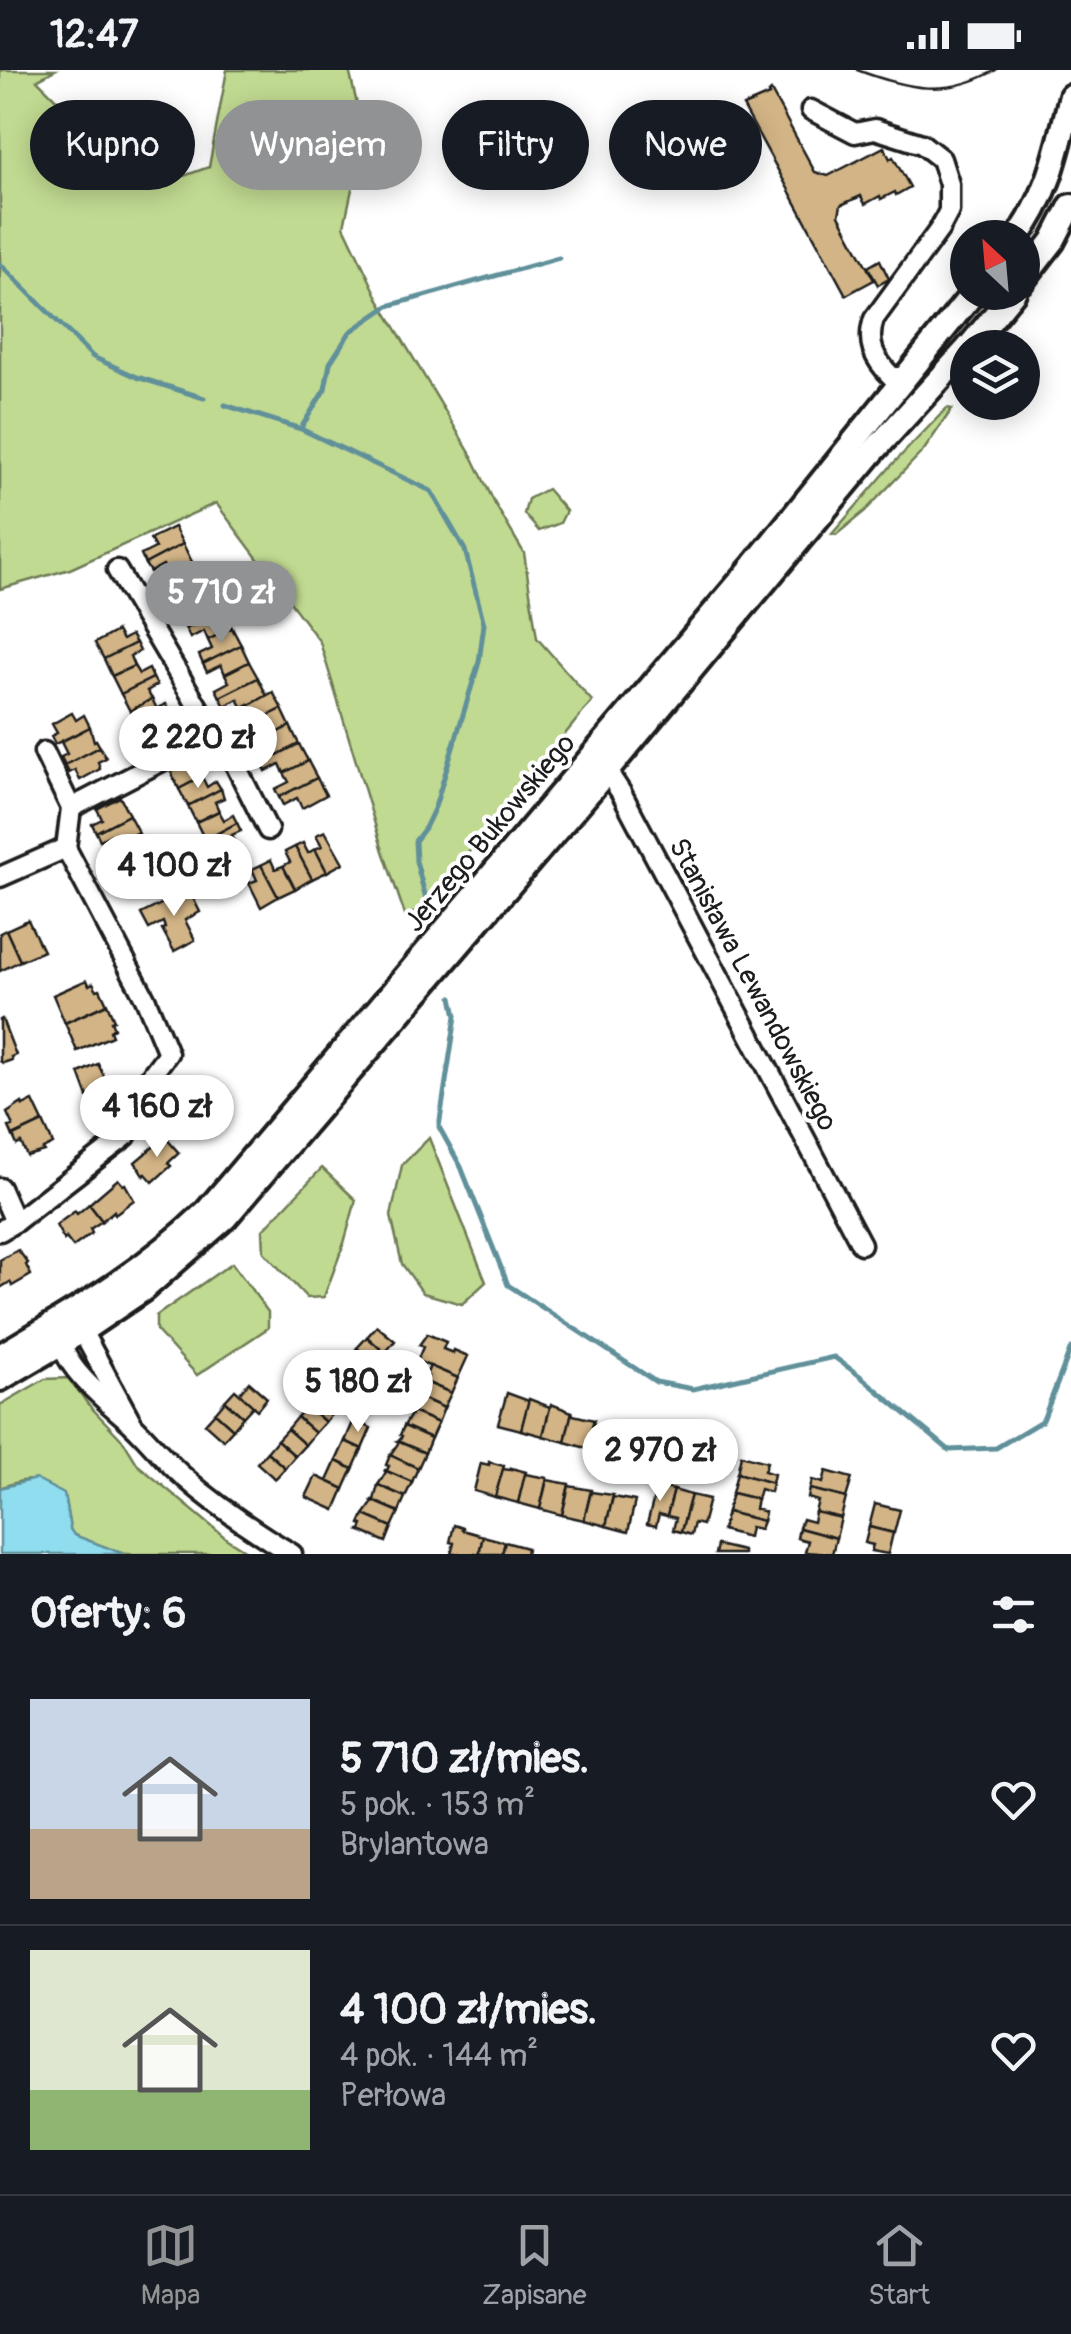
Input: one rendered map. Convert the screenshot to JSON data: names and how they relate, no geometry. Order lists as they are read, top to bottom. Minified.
{"streets":{"street":["Jerzego Bukowskiego","Stanisława Lewandowskiego"]},"crossings":[["Jerzego Bukowskiego","Stanisława Lewandowskiego"]],"north":"top left","page":{"status":"12:47","chip":["Kupno","Wynajem","Filtry","Nowe"],"price":["5 710 zł","2 220 zł","4 100 zł","4 160 zł","5 180 zł","2 970 zł"],"heading":"Oferty: 6","list":[{"name":"5 710 zł/mies.","note":"5 pok. · 153 m² · Brylantowa"},{"name":"4 100 zł/mies.","note":"4 pok. · 144 m² · Perłowa"}],"tabs":["Mapa","Zapisane","Start"]}}
